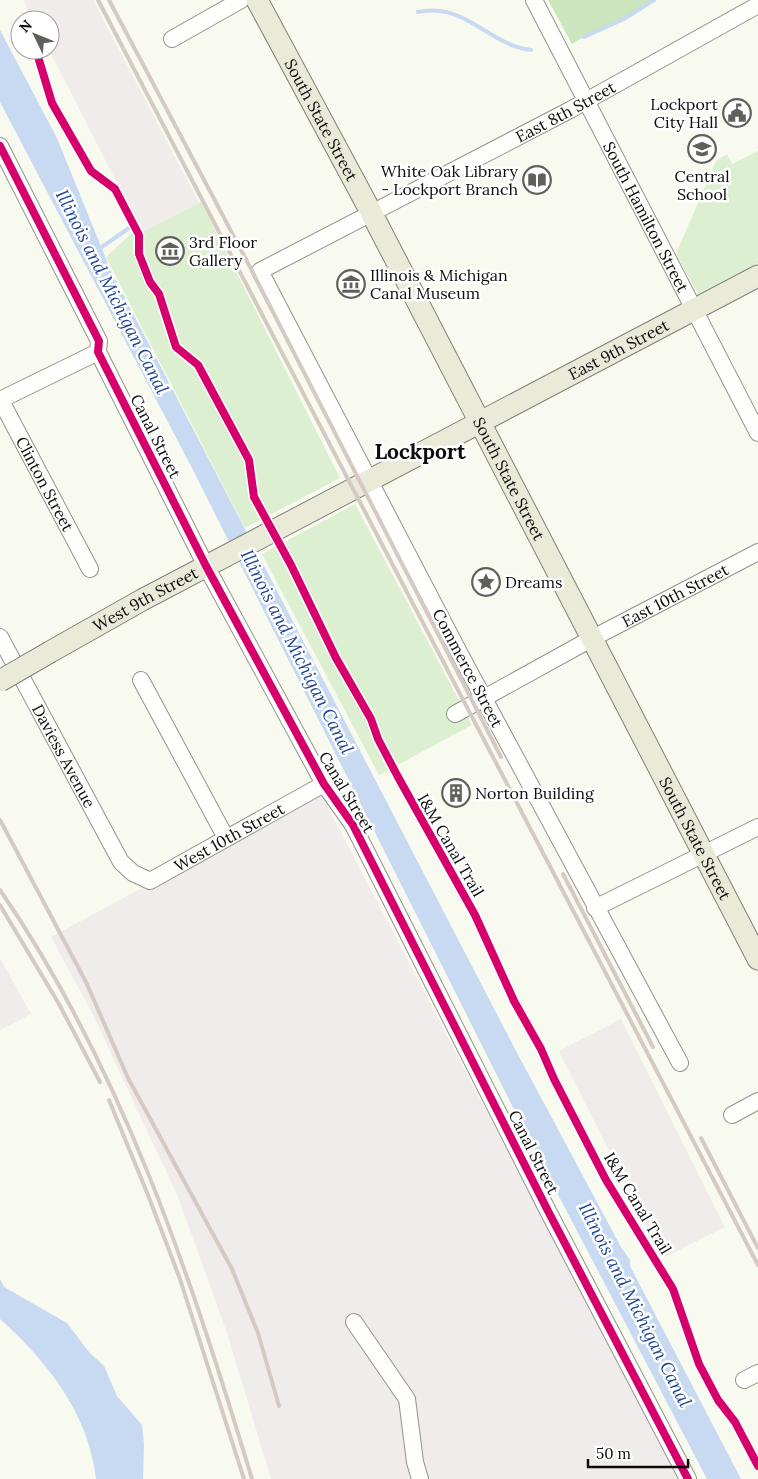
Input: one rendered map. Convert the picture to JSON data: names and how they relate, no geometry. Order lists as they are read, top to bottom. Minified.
{"streets":{"main road":["South State Street","East 9th Street","West 9th Street"],"street":["East 8th Street","South Hamilton Street","Canal Street","Clinton Street","East 10th Street","Commerce Street","Daviess Avenue","West 10th Street"],"cycle path":["I&M Canal Trail"]},"crossings":[["East 8th Street","South State Street"],["East 8th Street","South Hamilton Street"],["East 8th Street","Commerce Street"],["South State Street","East 9th Street"],["South State Street","East 10th Street"],["South State Street","West 9th Street"],["South Hamilton Street","East 9th Street"],["East 9th Street","West 9th Street"],["Canal Street","West 9th Street"],["Canal Street","West 10th Street"],["West 9th Street","Commerce Street"],["Daviess Avenue","West 10th Street"]],"districts":["Lockport"],"water":["Illinois and Michigan Canal"],"places":{"public building":["Lockport City Hall"],"school or university":["Central School"],"library":["White Oak Library - Lockport Branch"],"museum":["3rd Floor Gallery","Illinois & Michigan Canal Museum"],"place":["Dreams"],"building":["Norton Building"]},"scale_bar":"50 m","north":"top left"}
